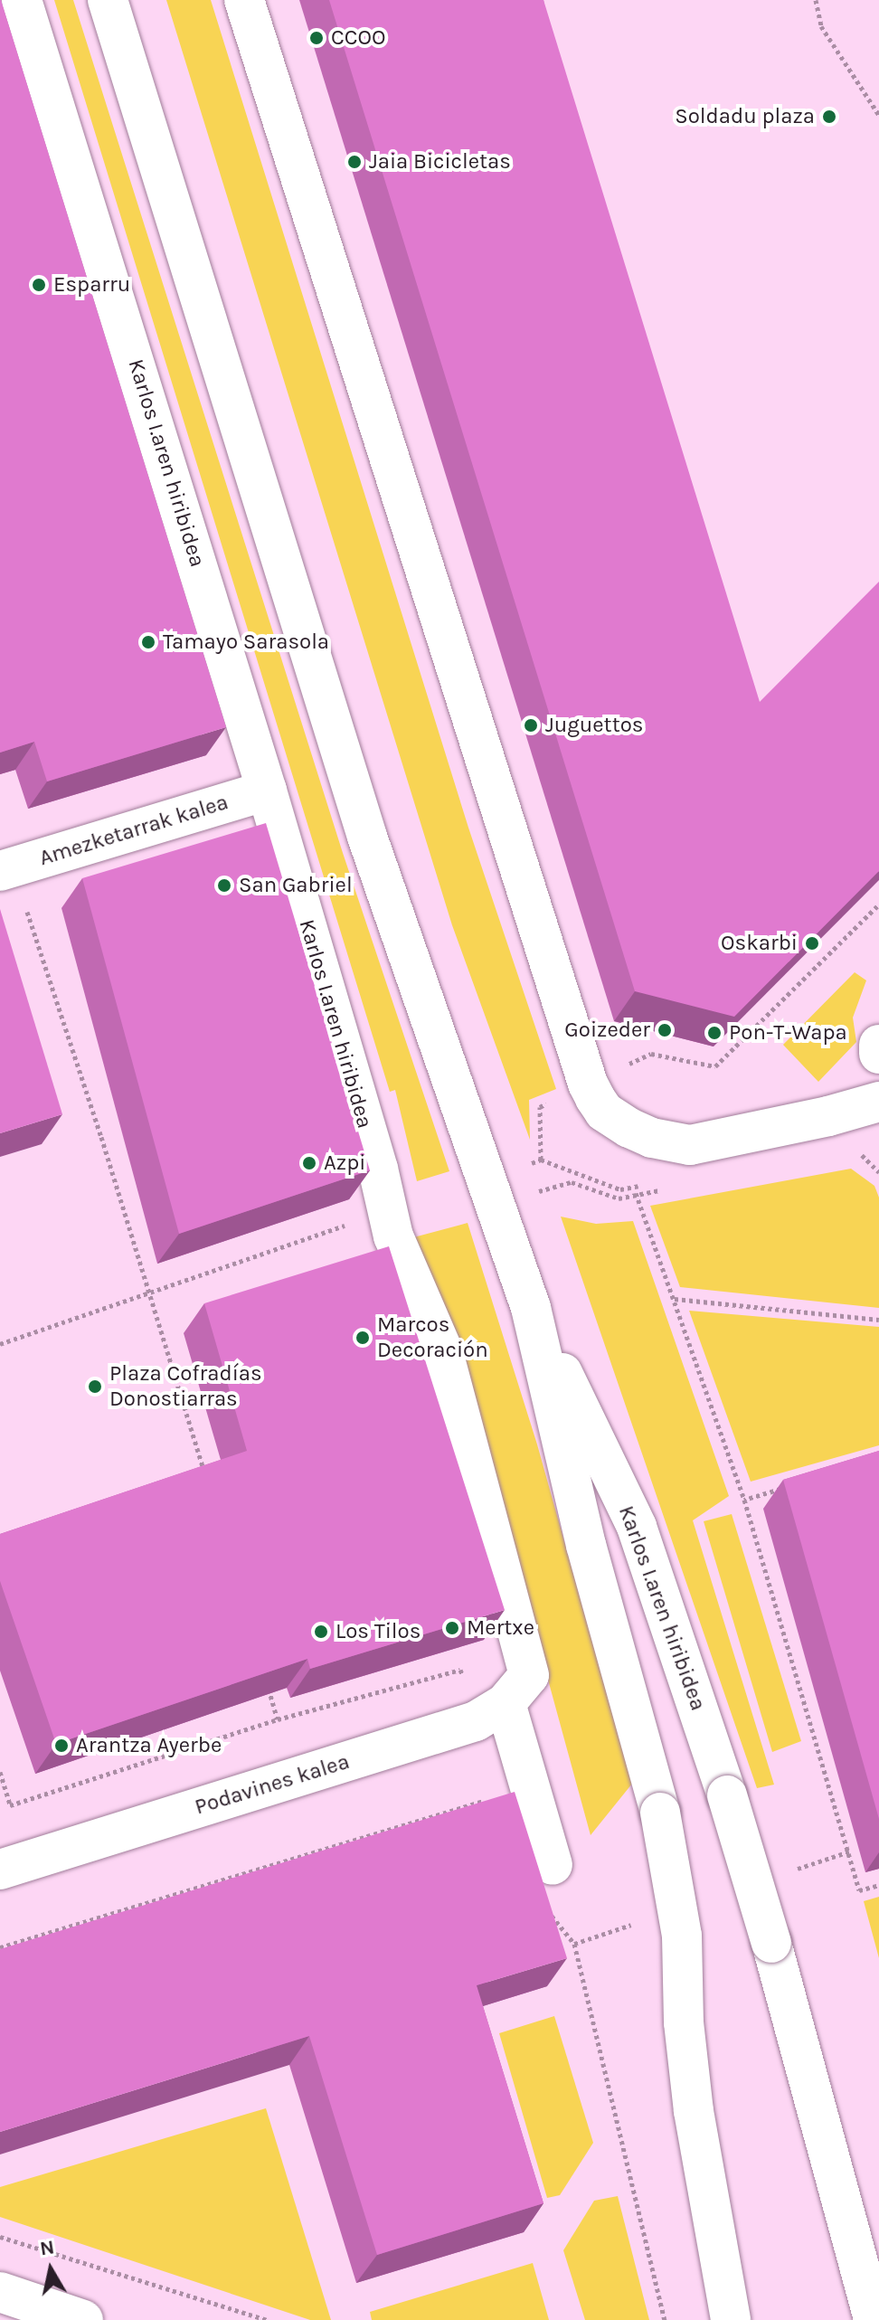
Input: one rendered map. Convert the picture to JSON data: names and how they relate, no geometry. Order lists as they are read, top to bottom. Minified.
{"streets":{"main road":["Karlos I.aren hiribidea","Amezketarrak kalea","Podavines kalea"]},"crossings":[["Karlos I.aren hiribidea","Amezketarrak kalea"],["Karlos I.aren hiribidea","Podavines kalea"]],"places":["CCOO","Soldadu plaza","Jaia Bicicletas","Esparru","Tamayo Sarasola","Juguettos","San Gabriel","Oskarbi","Goizeder","Pon-T-Wapa","Azpi","Marcos Decoración","Plaza Cofradías Donostiarras","Mertxe","Los Tilos","Arantza Ayerbe"],"north":"top"}
